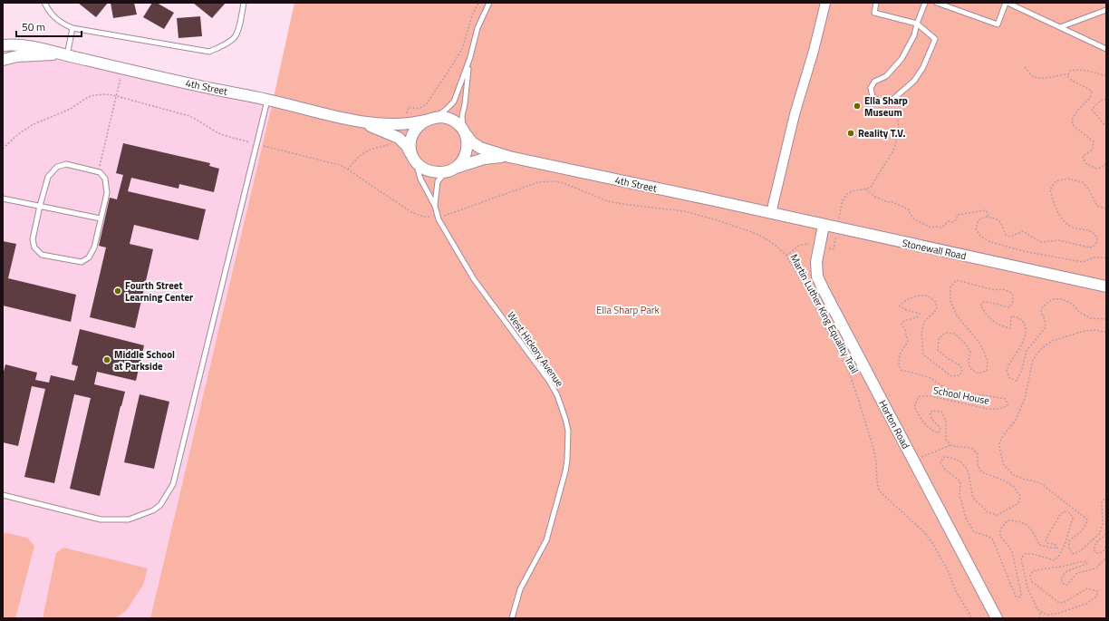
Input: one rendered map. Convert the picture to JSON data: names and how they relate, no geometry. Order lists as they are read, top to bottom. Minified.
{"streets":{"street":["4th Street","Stonewall Road","Horton Road"],"lane":["West Hickory Avenue"],"path":["Martin Luther King Equality Trail","School House"]},"crossings":[["4th Street","Stonewall Road"],["4th Street","West Hickory Avenue"],["Stonewall Road","Horton Road"]],"parks":["Ella Sharp Park"],"places":["Ella Sharp Museum","Reality T.V.","Fourth Street Learning Center","Middle School at Parkside"],"scale_bar":"50 m"}
